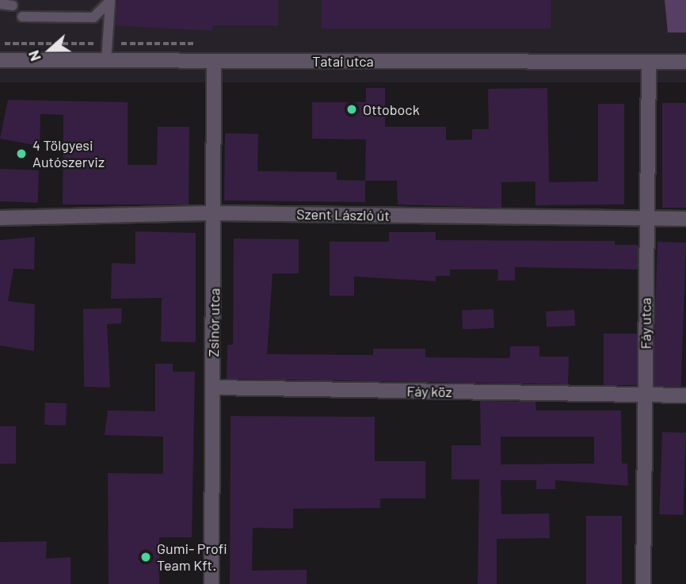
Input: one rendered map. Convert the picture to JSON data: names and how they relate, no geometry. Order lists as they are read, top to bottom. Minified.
{"streets":{"street":["Tatai utca","Szent László út","Zsinór utca","Fáy utca","Fáy köz"]},"crossings":[["Tatai utca","Zsinór utca"],["Tatai utca","Fáy utca"],["Szent László út","Zsinór utca"],["Szent László út","Fáy utca"],["Zsinór utca","Fáy köz"],["Fáy utca","Fáy köz"]],"places":["Ottobock","4 Tölgyesi Autószerviz","Gumi- Profi Team Kft."],"north":"left"}
